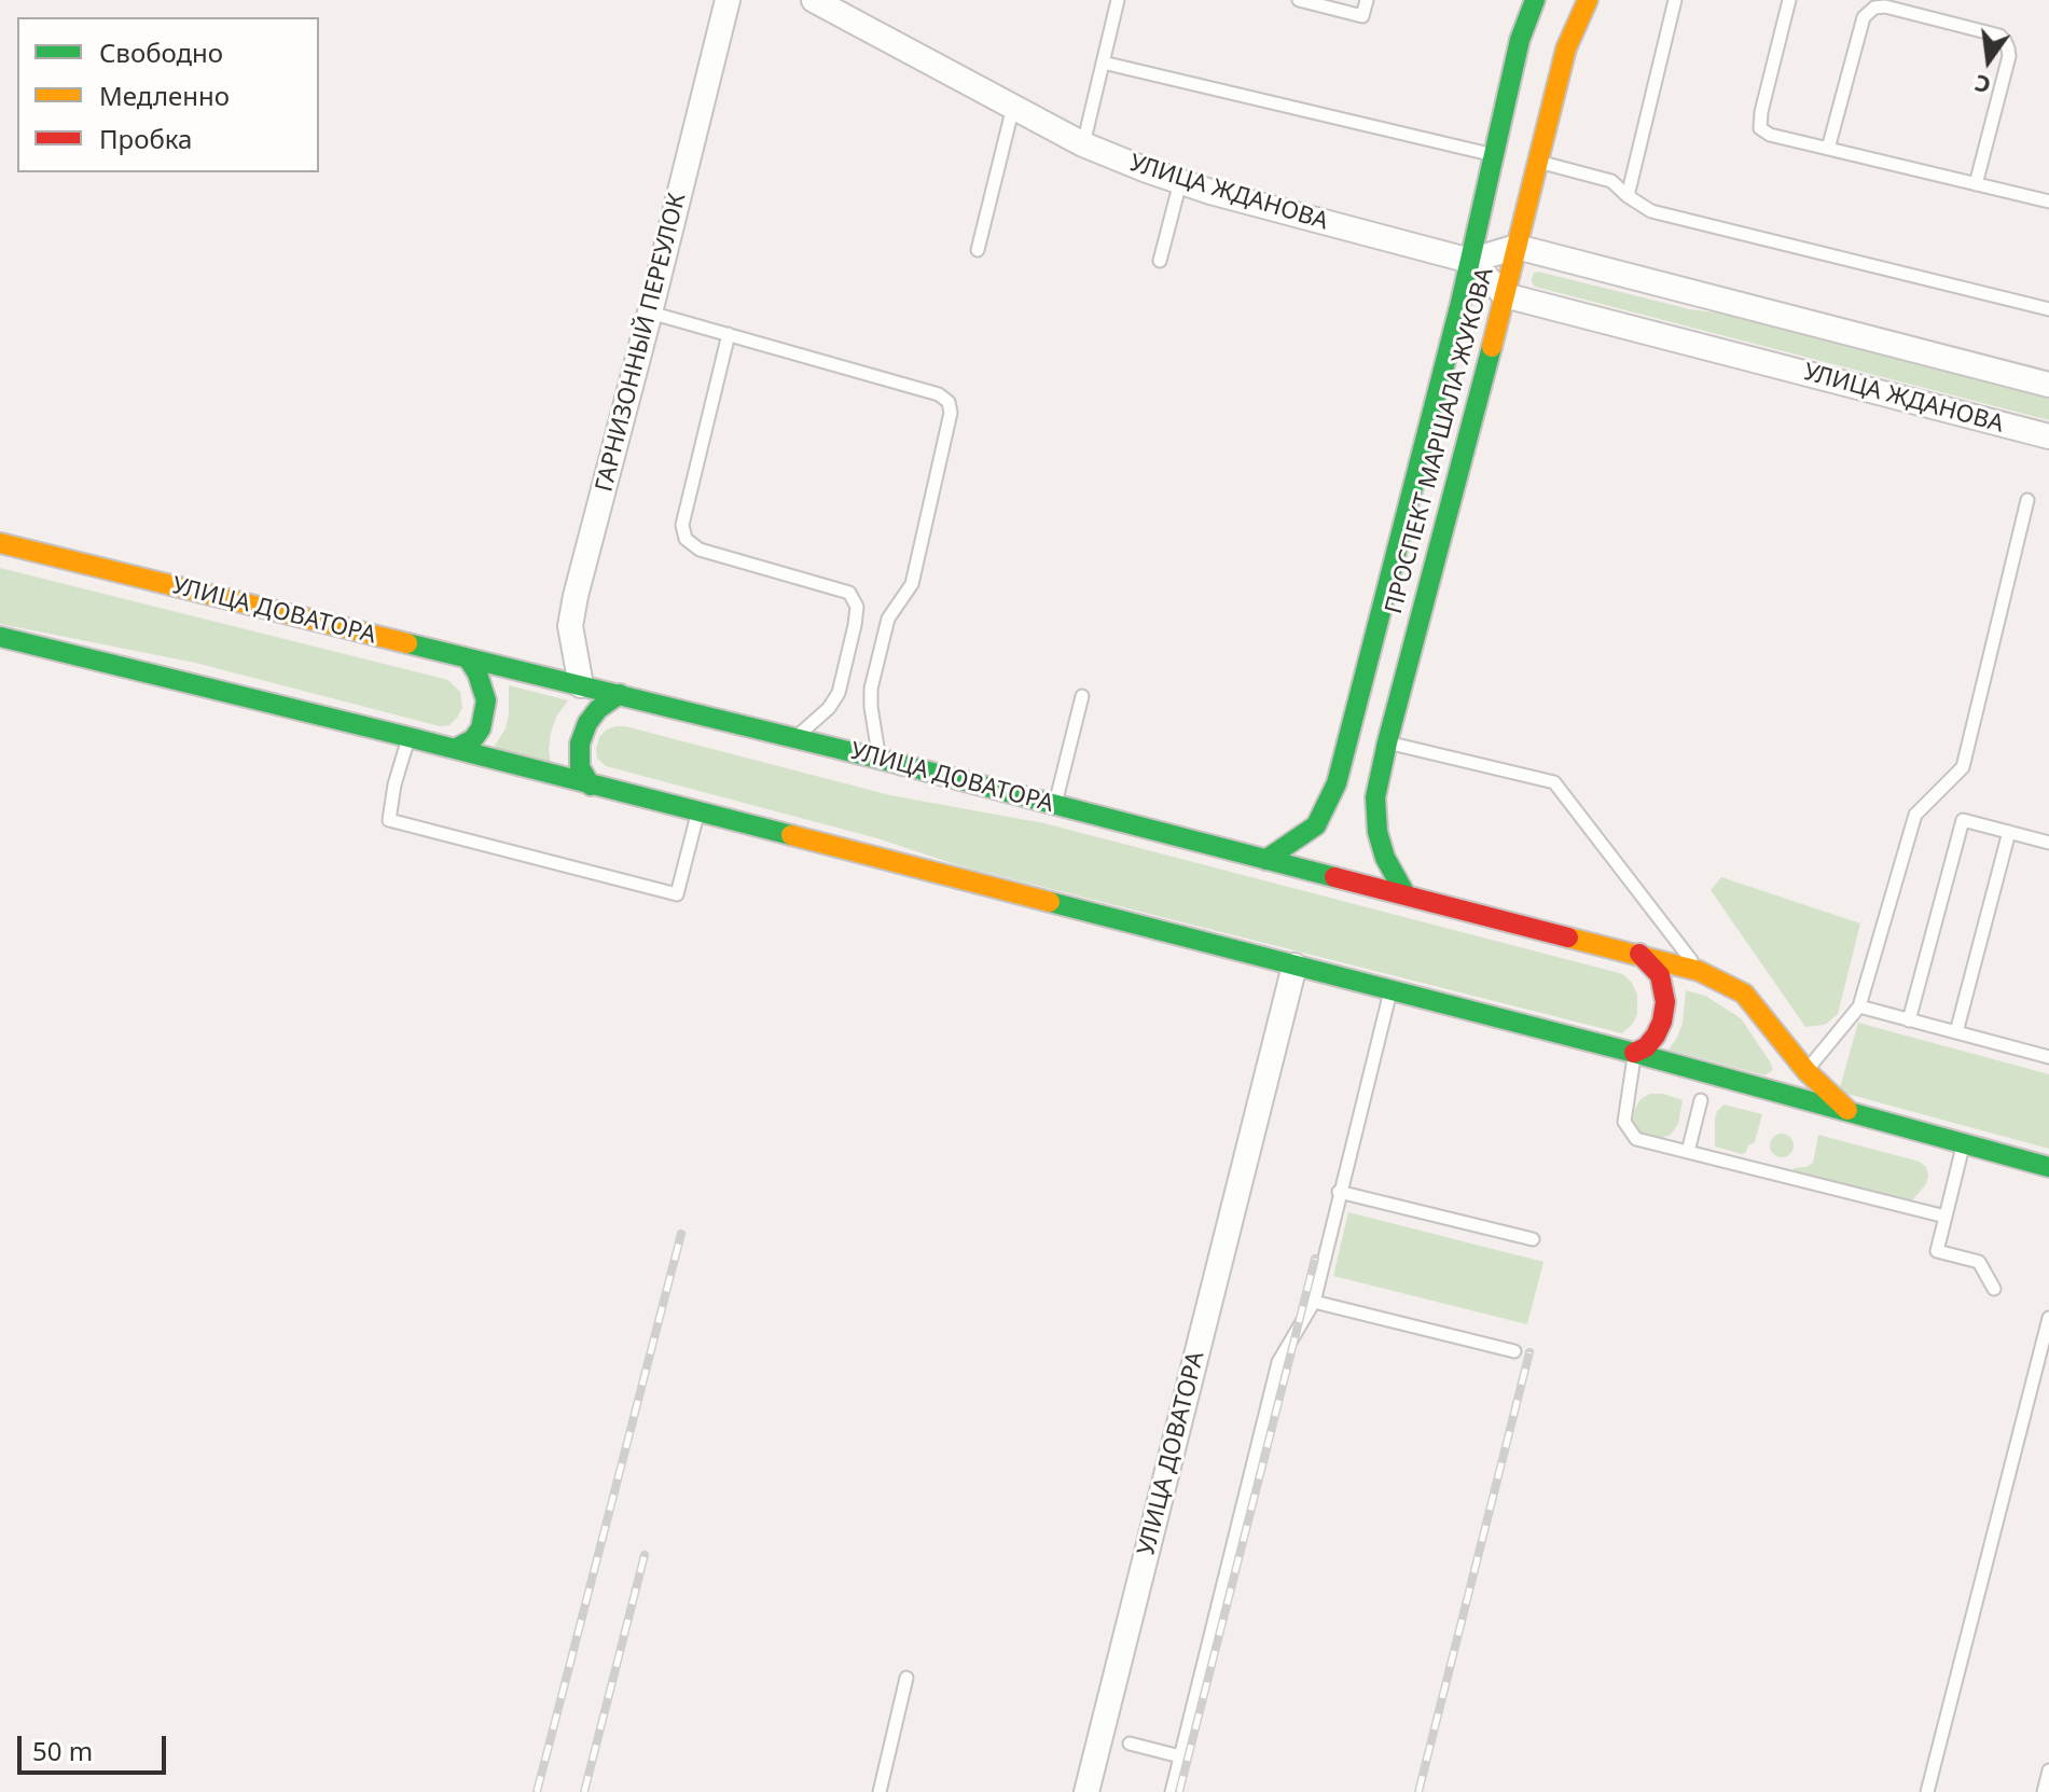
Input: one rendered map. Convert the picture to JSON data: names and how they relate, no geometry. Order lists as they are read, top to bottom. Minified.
{"streets":{"street":["УЛИЦА ЖДАНОВА","ГАРНИЗОННЫЙ ПЕРЕУЛОК","ПРОСПЕКТ МАРШАЛА ЖУКОВА","УЛИЦА ДОВАТОРА"]},"crossings":[["УЛИЦА ЖДАНОВА","ПРОСПЕКТ МАРШАЛА ЖУКОВА"],["ГАРНИЗОННЫЙ ПЕРЕУЛОК","УЛИЦА ДОВАТОРА"],["ПРОСПЕКТ МАРШАЛА ЖУКОВА","УЛИЦА ДОВАТОРА"]],"legend":["Свободно","Медленно","Пробка"],"scale_bar":"50 m","north":"bottom"}
